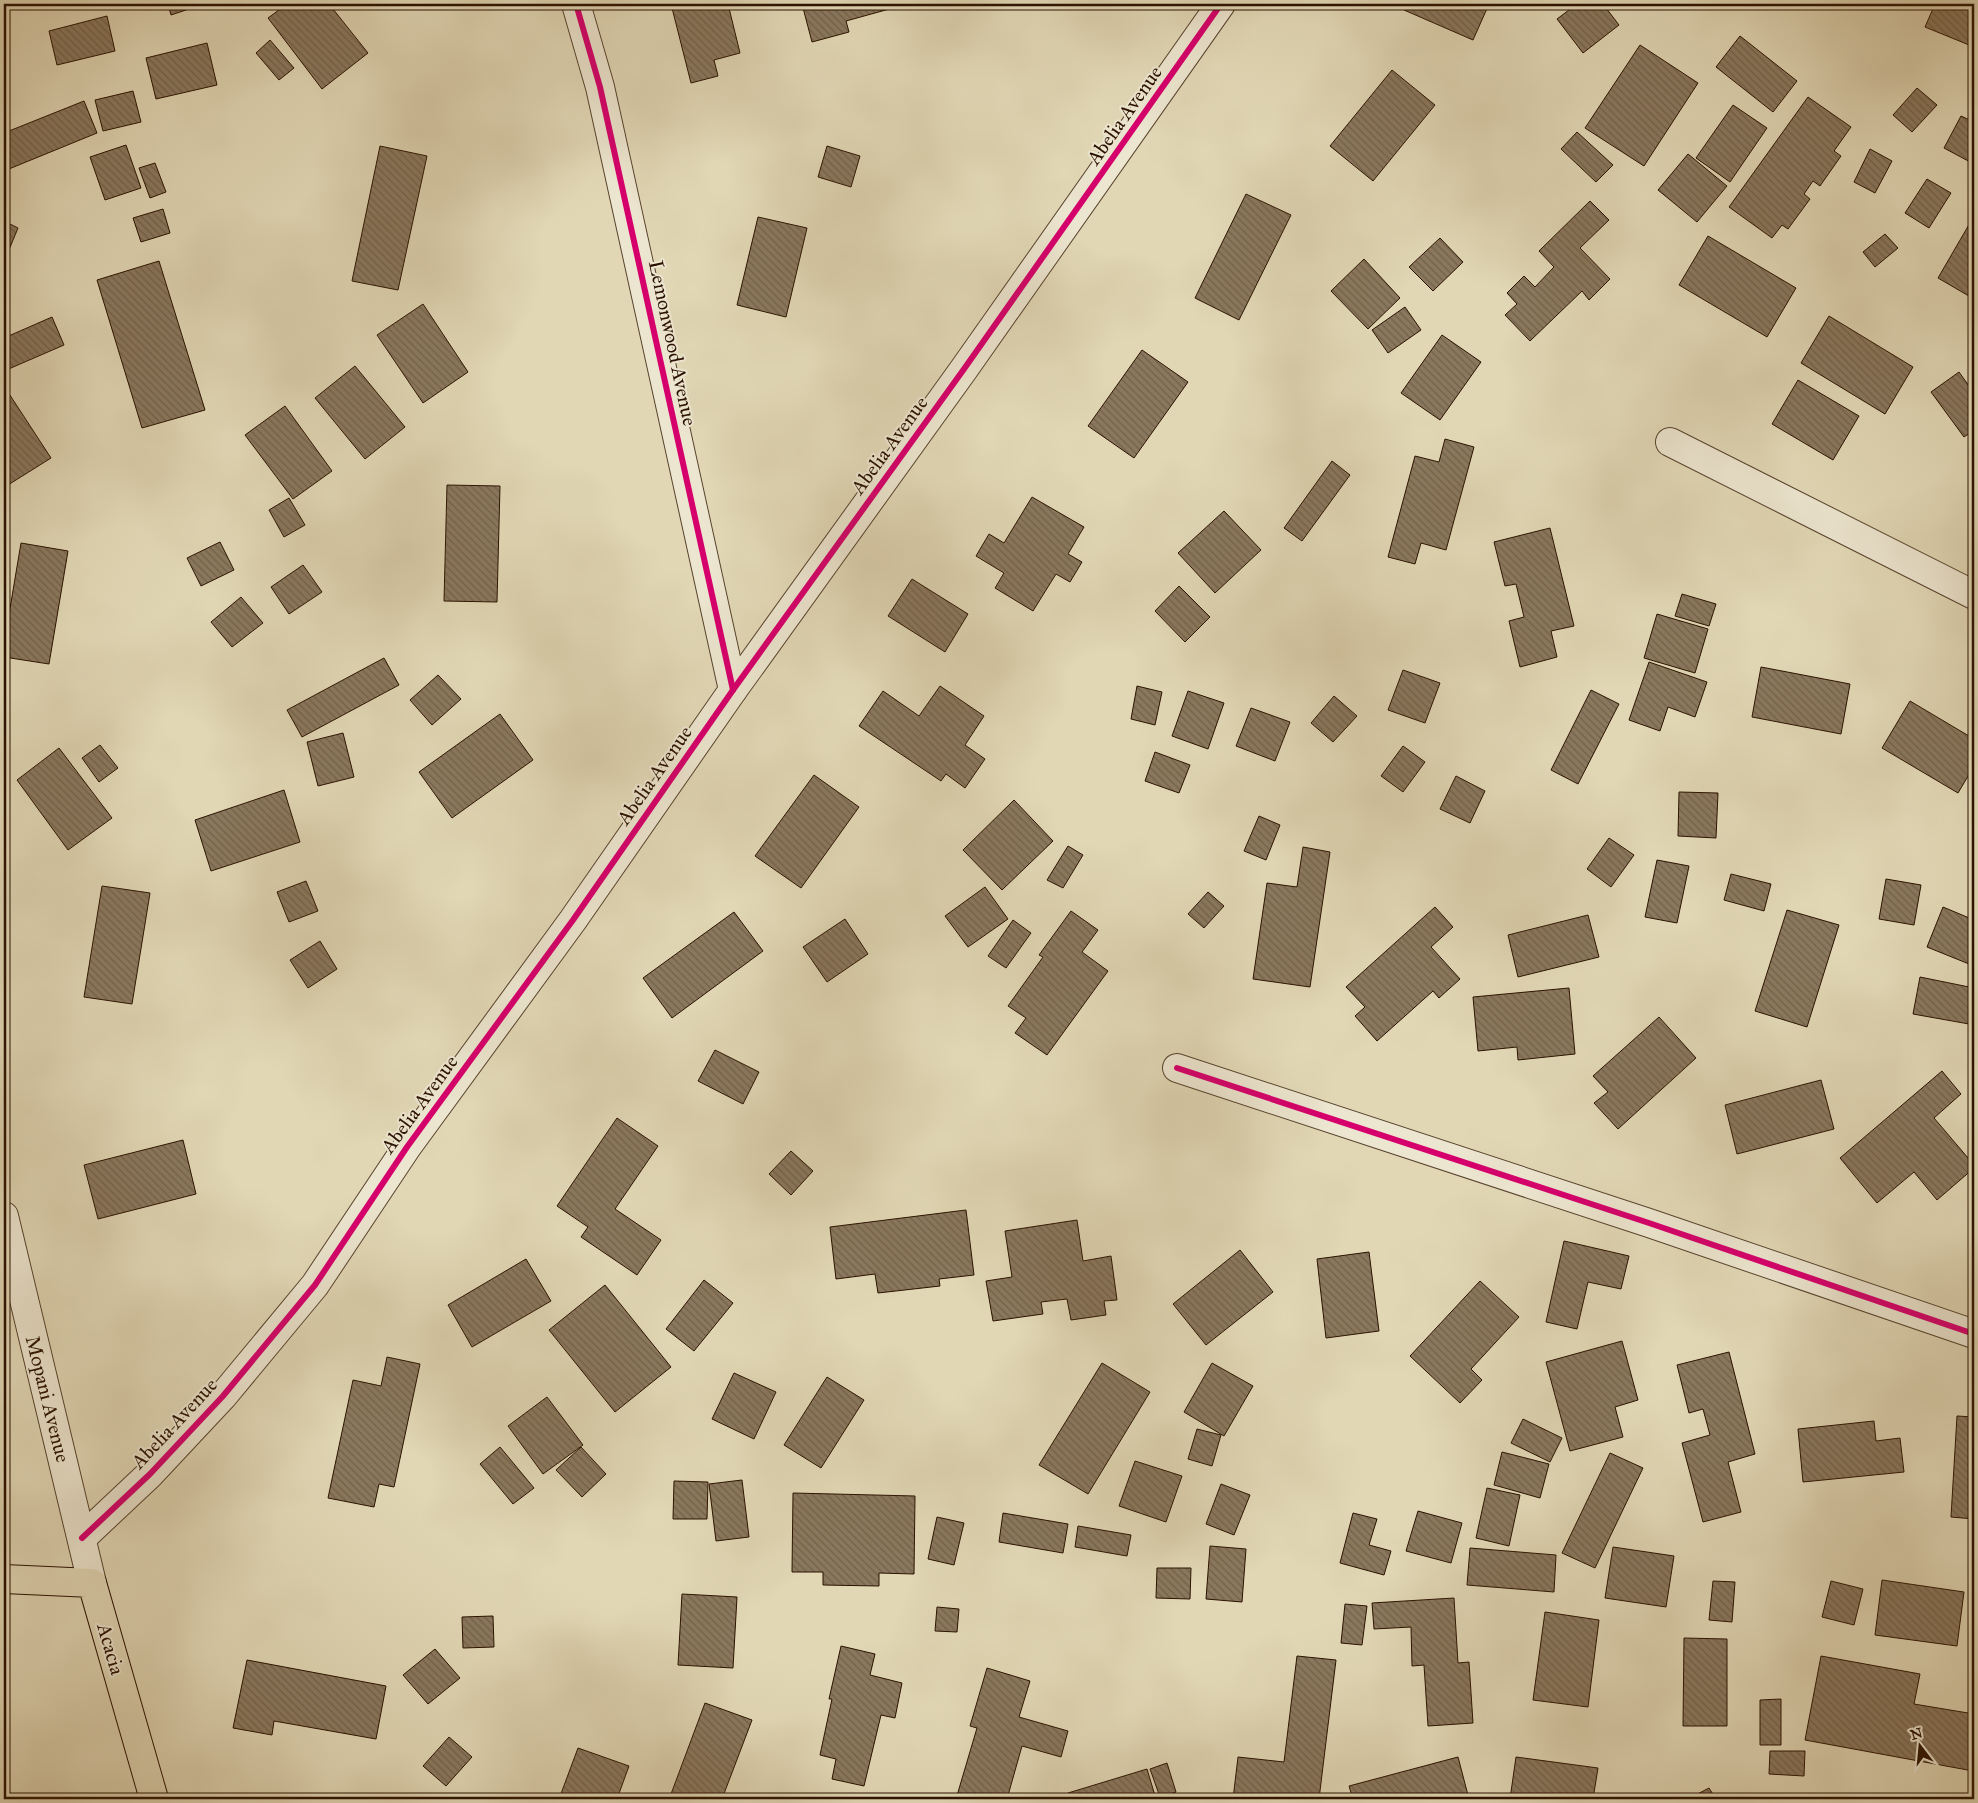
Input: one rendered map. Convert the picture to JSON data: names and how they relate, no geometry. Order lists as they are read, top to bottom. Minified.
{"streets":{"main road":["Acacia"],"street":["Abelia Avenue","Lemonwood Avenue","Mopani Avenue"]},"crossings":[["Abelia Avenue","Lemonwood Avenue"],["Abelia Avenue","Mopani Avenue"],["Mopani Avenue","Acacia"]],"north":"top"}
